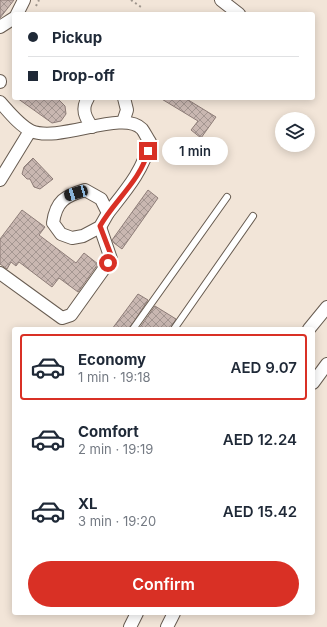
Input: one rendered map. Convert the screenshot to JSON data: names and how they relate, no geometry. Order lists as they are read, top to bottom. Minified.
{"page":{"banner":["Pickup","Drop-off"],"bubble":"1 min","list":[{"name":"Economy","note":"1 min · 19:18","value":"AED 9.07"},{"name":"Comfort","note":"2 min · 19:19","value":"AED 12.24"},{"name":"XL","note":"3 min · 19:20","value":"AED 15.42"}],"buttons":"Confirm"}}
